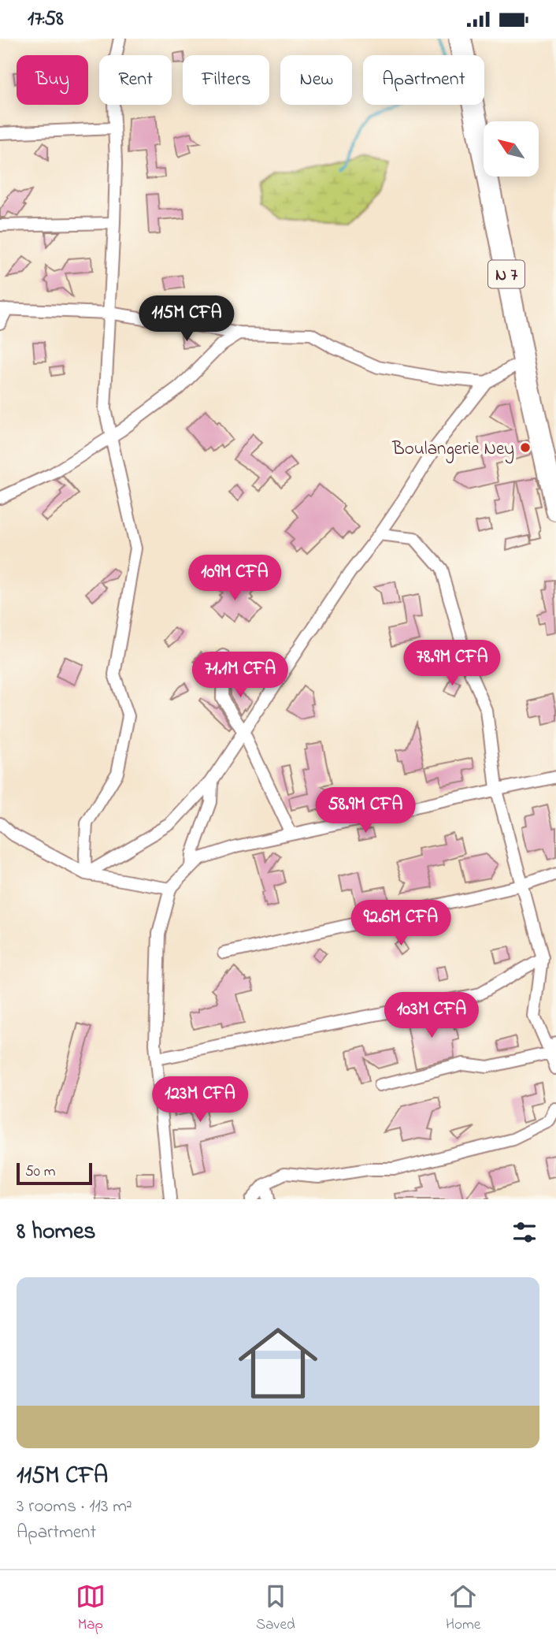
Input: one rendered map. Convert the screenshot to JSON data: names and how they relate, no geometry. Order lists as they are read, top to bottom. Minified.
{"streets":{"highway":["N 7"]},"places":["Boulangerie Ney"],"scale_bar":"50 m","north":"top left","page":{"status":"17:58","chip":["Buy","Rent","Filters","New","Apartment"],"price":["115M CFA","109M CFA","78.9M CFA","71.1M CFA","58.9M CFA","92.6M CFA","103M CFA","123M CFA"],"scale":"50 m","heading":"8 homes","list":[{"name":"115M CFA","note":"3 rooms · 113 m² · Apartment"}],"tabs":["Map","Saved","Home"]}}
